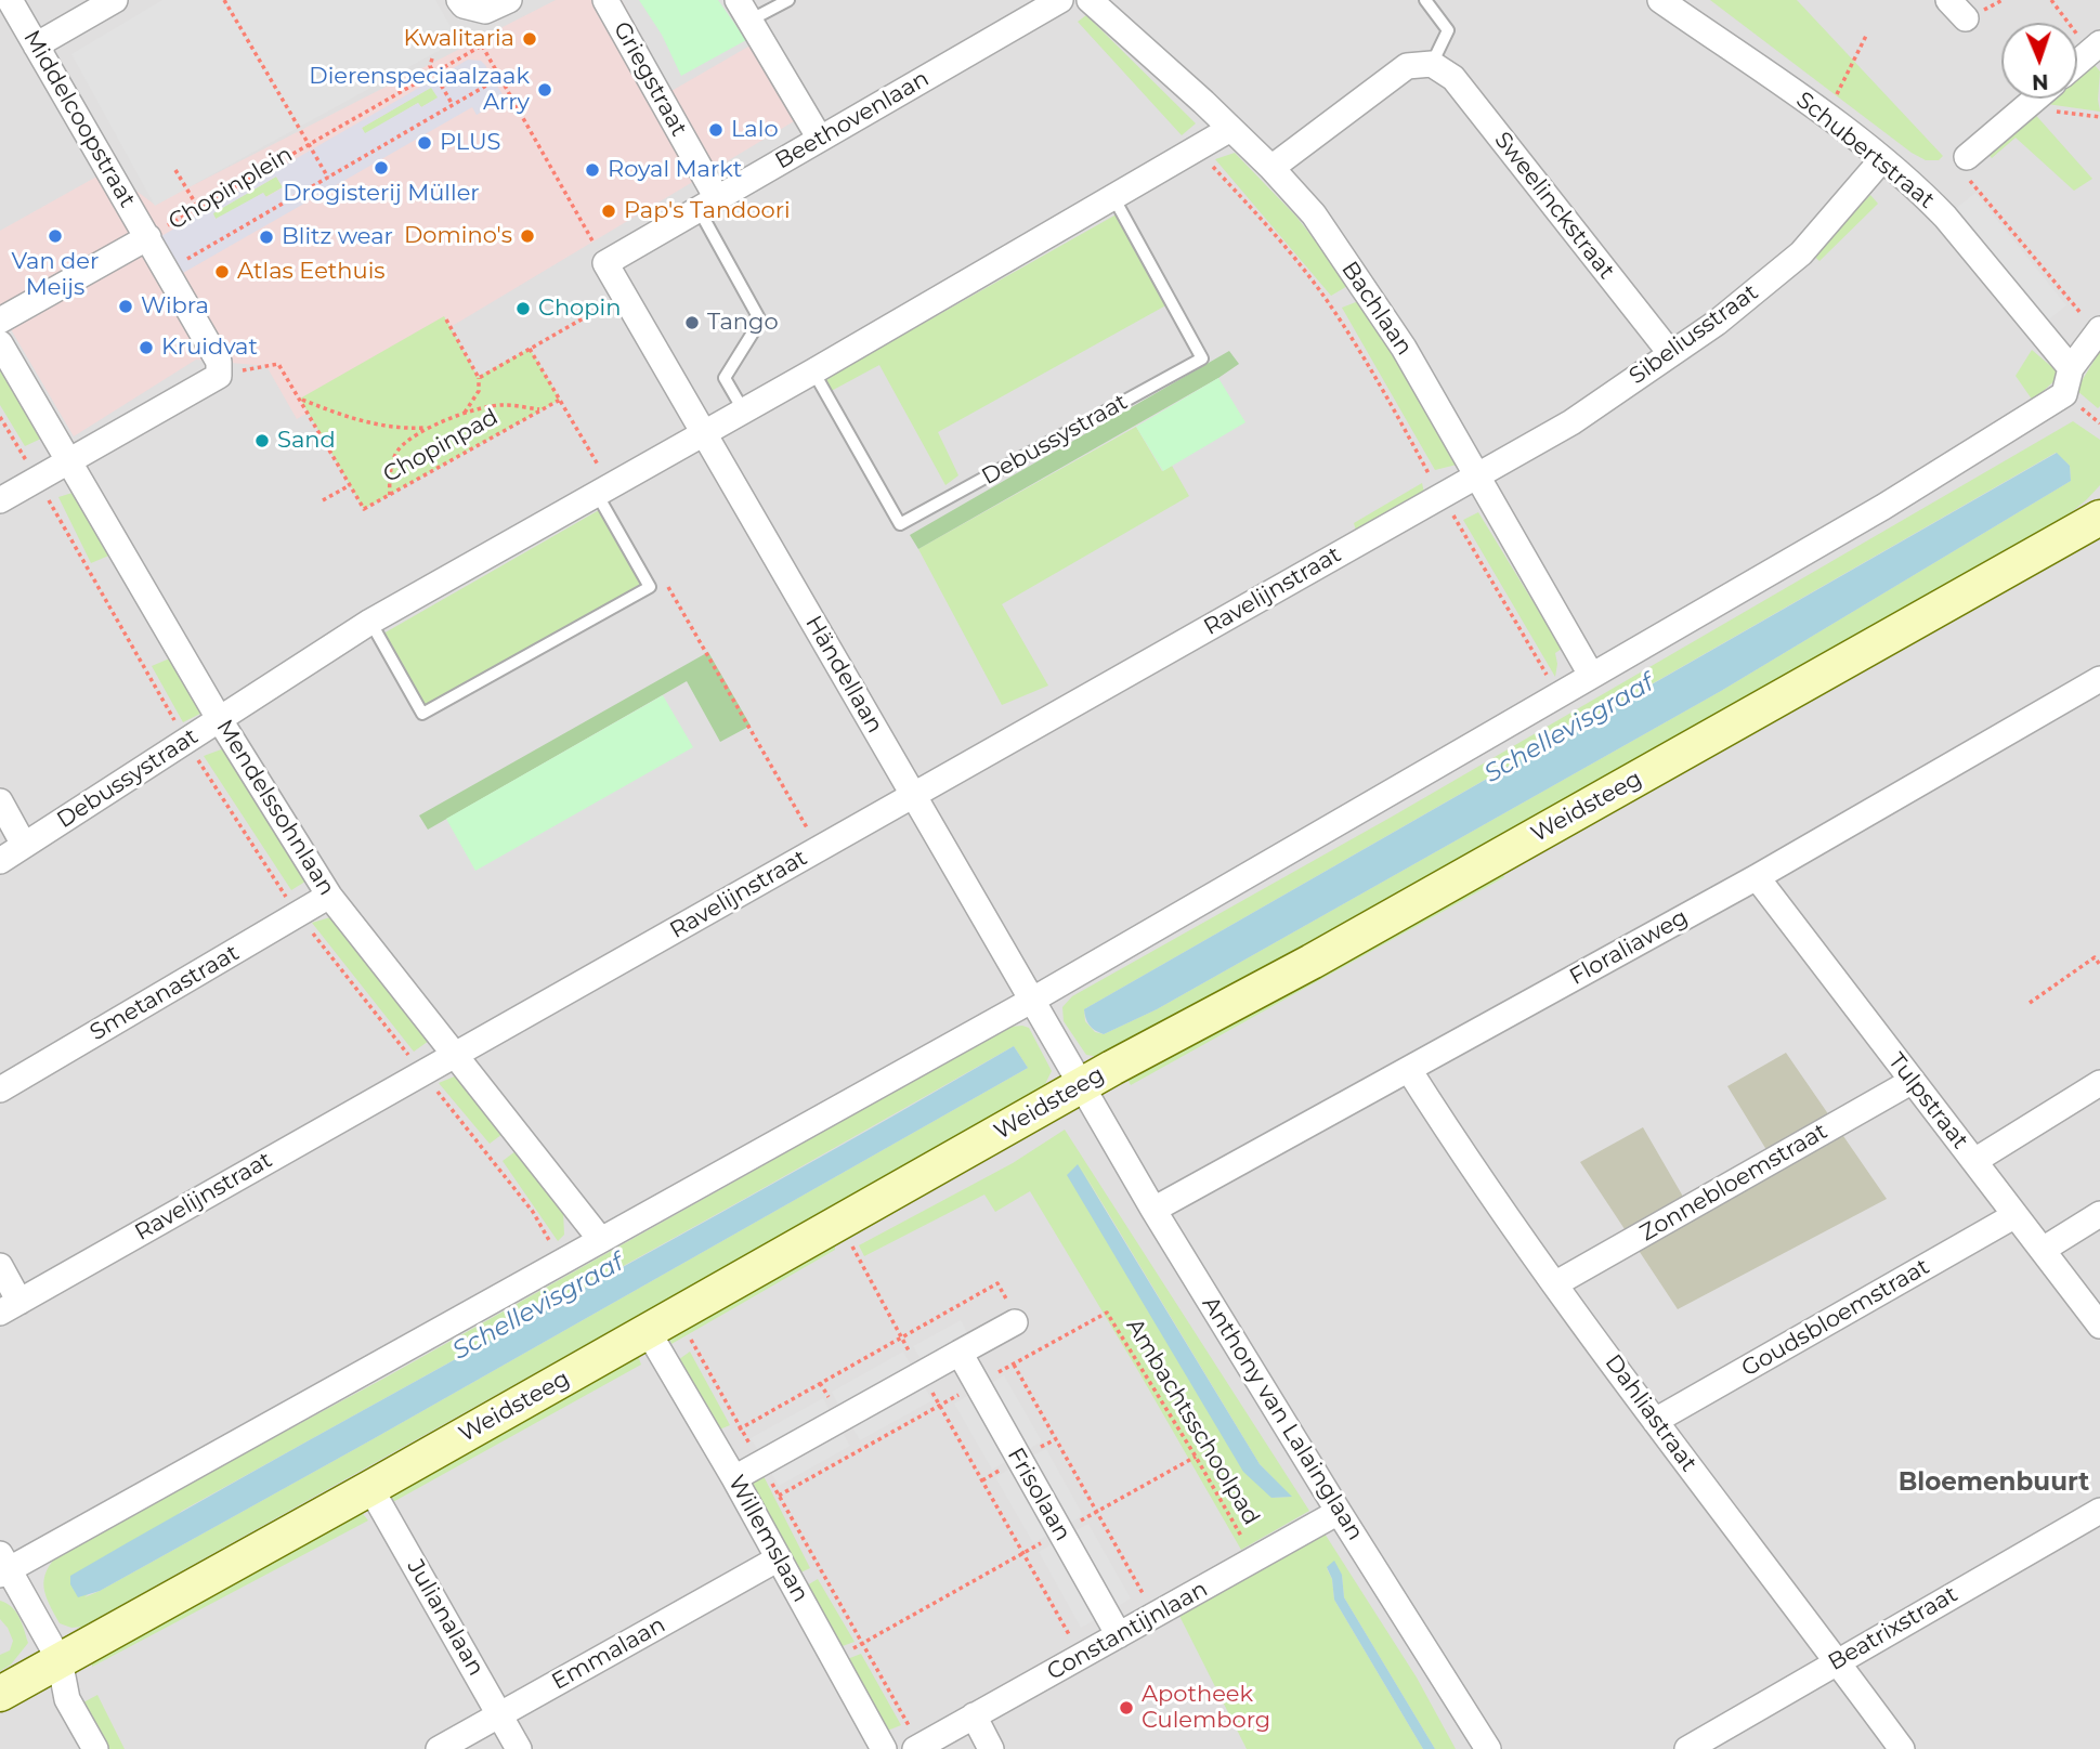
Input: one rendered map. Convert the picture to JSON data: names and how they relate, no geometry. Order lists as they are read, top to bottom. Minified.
{"streets":{"street":["Griegstraat","Middelcoopstraat","Beethovenlaan","Schubertstraat","Chopinplein","Sweelinckstraat","Bachlaan","Sibeliusstraat","Debussystraat","Ravelijnstraat","Händellaan","Weidsteeg","Mendelssohnlaan","Floraliaweg","Smetanastraat","Tulpstraat","Zonnebloemstraat","Goudsbloemstraat","Dahliastraat","Anthony van Lalainglaan","Frisolaan","Willemslaan","Julianalaan","Beatrixstraat","Constantijnlaan","Emmalaan"],"path":["Chopinpad","Ambachtsschoolpad"]},"crossings":[["Griegstraat","Beethovenlaan"],["Middelcoopstraat","Chopinplein"],["Beethovenlaan","Chopinplein"],["Beethovenlaan","Händellaan"],["Schubertstraat","Sibeliusstraat"],["Chopinplein","Chopinpad"],["Chopinplein","Händellaan"],["Sweelinckstraat","Sibeliusstraat"],["Bachlaan","Sibeliusstraat"],["Bachlaan","Debussystraat"],["Bachlaan","Ravelijnstraat"],["Sibeliusstraat","Ravelijnstraat"],["Debussystraat","Händellaan"],["Debussystraat","Mendelssohnlaan"],["Ravelijnstraat","Händellaan"],["Ravelijnstraat","Mendelssohnlaan"],["Händellaan","Weidsteeg"],["Händellaan","Anthony van Lalainglaan"],["Weidsteeg","Anthony van Lalainglaan"],["Weidsteeg","Willemslaan"],["Weidsteeg","Julianalaan"],["Mendelssohnlaan","Smetanastraat"],["Floraliaweg","Tulpstraat"],["Floraliaweg","Dahliastraat"],["Floraliaweg","Anthony van Lalainglaan"],["Tulpstraat","Zonnebloemstraat"],["Tulpstraat","Goudsbloemstraat"],["Zonnebloemstraat","Dahliastraat"],["Goudsbloemstraat","Dahliastraat"],["Dahliastraat","Beatrixstraat"],["Anthony van Lalainglaan","Constantijnlaan"],["Ambachtsschoolpad","Frisolaan"],["Ambachtsschoolpad","Constantijnlaan"],["Frisolaan","Constantijnlaan"],["Willemslaan","Emmalaan"],["Julianalaan","Emmalaan"]],"districts":["Bloemenbuurt"],"water":["Schellevisgraaf"],"places":["Kwalitaria","Dierenspeciaalzaak Arry","Lalo","PLUS","Drogisterij Müller","Royal Markt","Pap's Tandoori","Van der Meijs","Domino's","Blitz wear","Atlas Eethuis","Wibra","Chopin","Tango","Kruidvat","Sand","Apotheek Culemborg"],"north":"bottom"}
